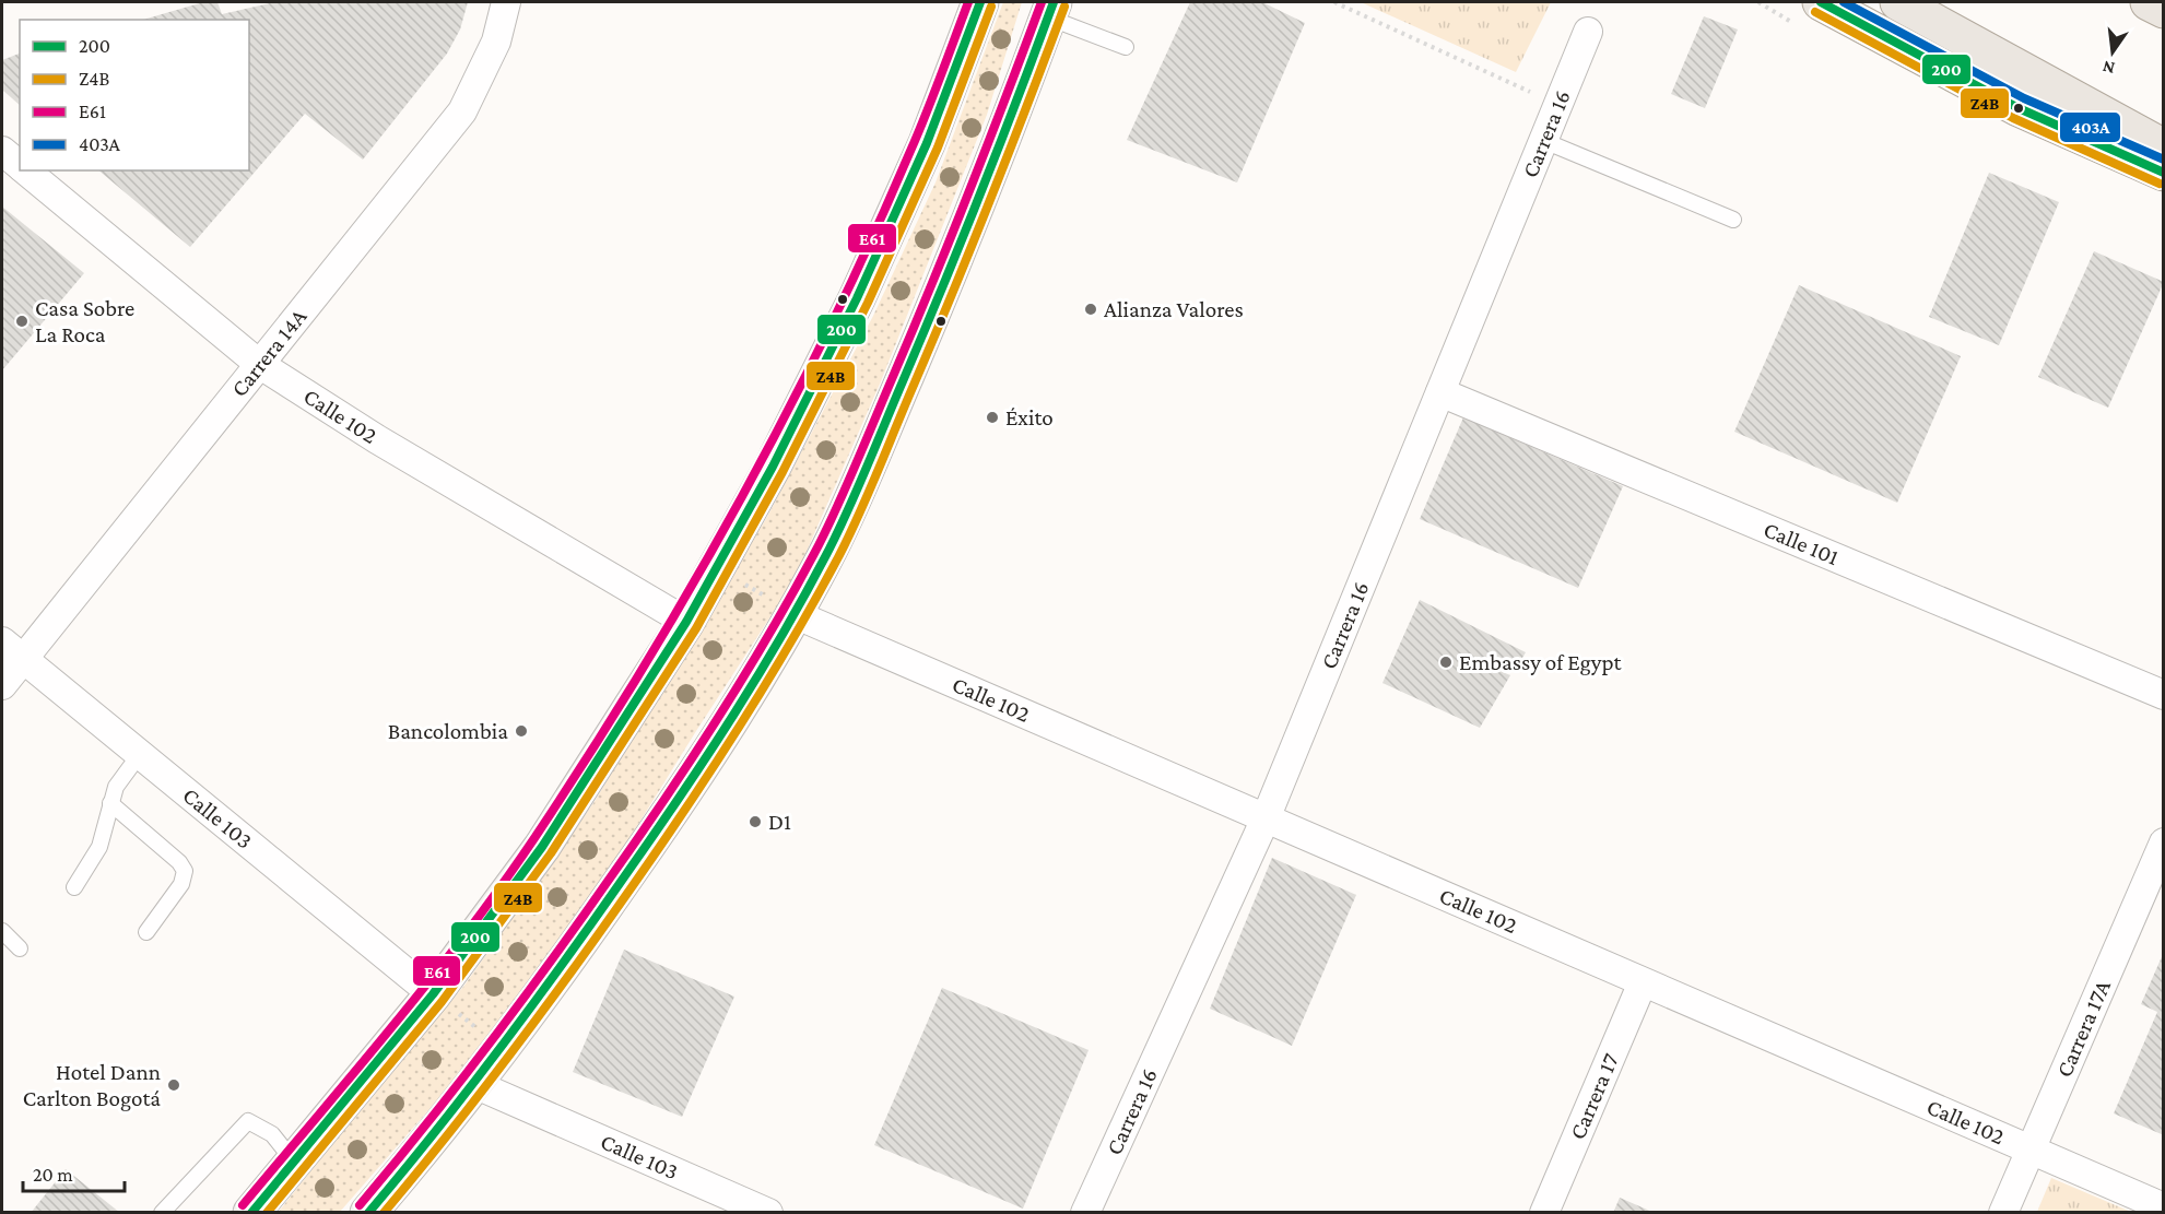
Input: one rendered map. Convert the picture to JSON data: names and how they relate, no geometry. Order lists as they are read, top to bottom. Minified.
{"streets":{"street":["Carrera 16","Carrera 14A","Calle 102","Calle 101","Calle 103","Carrera 17A","Carrera 17"]},"crossings":[["Carrera 16","Calle 102"],["Carrera 16","Calle 101"],["Carrera 14A","Calle 102"],["Carrera 14A","Calle 103"],["Calle 102","Carrera 17A"],["Calle 102","Carrera 17"]],"places":["Alianza Valores","Casa Sobre La Roca","Éxito","Embassy of Egypt","Bancolombia","D1","Hotel Dann Carlton Bogotá"],"lines":["transit line 200","transit line E61","transit line 403A","transit line Z4B"],"legend":["200","Z4B","E61","403A"],"scale_bar":"20 m","north":"bottom"}
